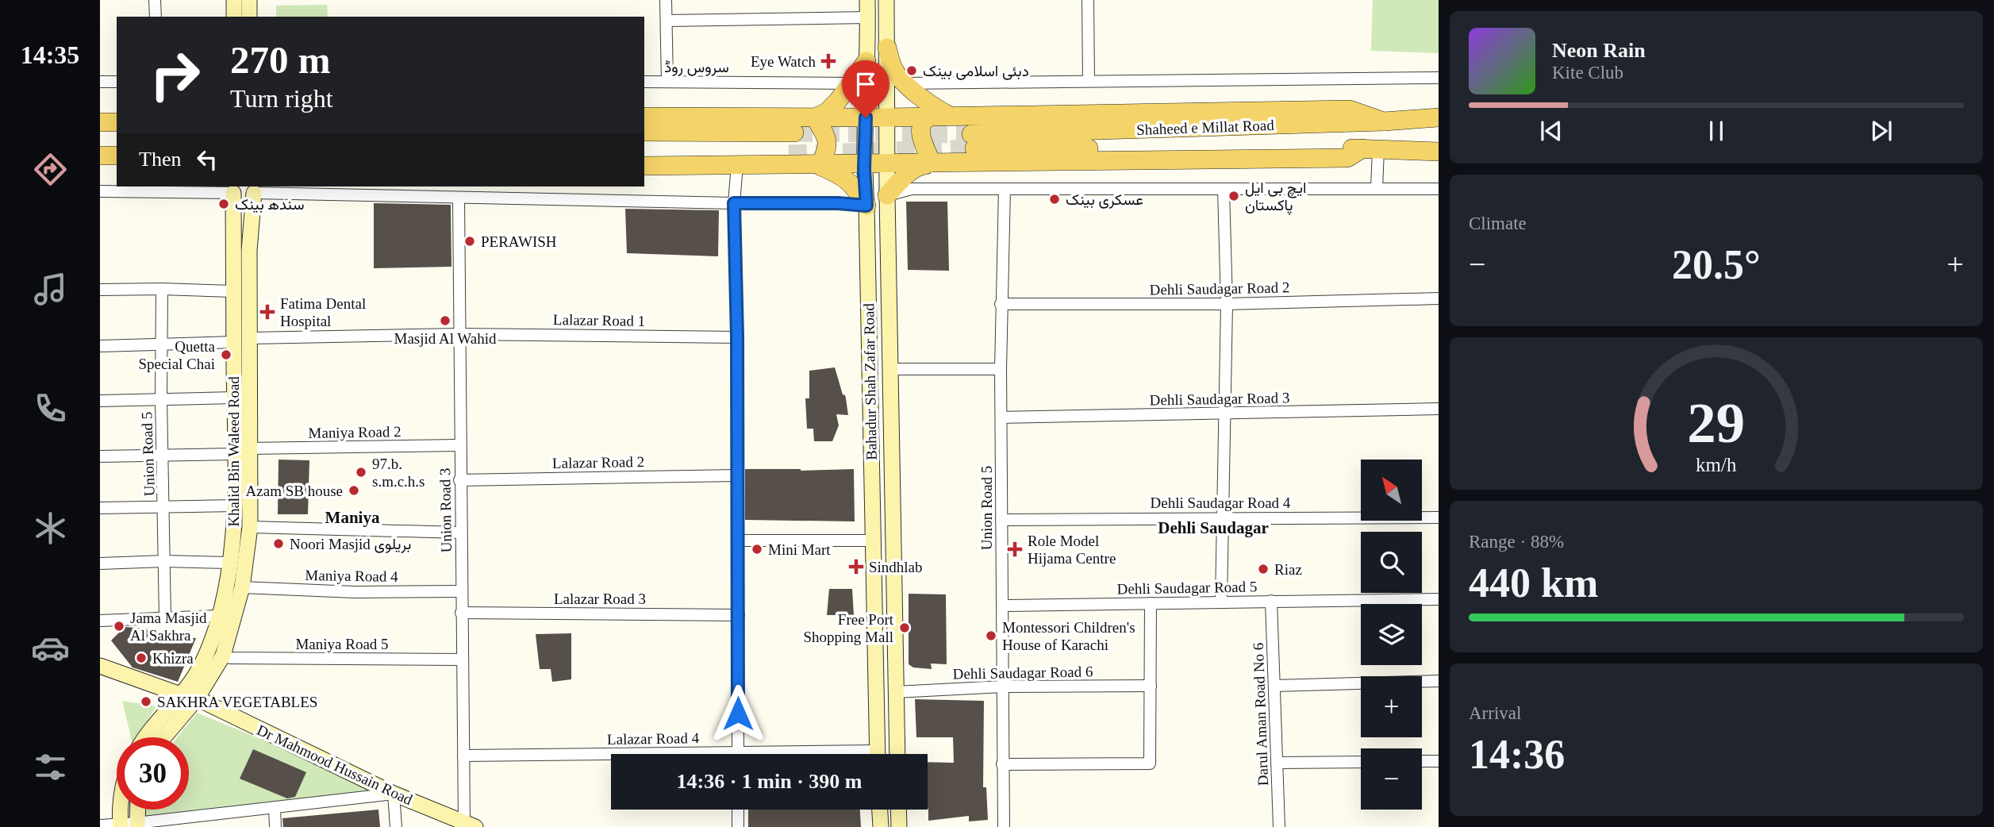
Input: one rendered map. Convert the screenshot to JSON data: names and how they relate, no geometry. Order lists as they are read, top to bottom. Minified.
{"streets":{"main road":["Shaheed e Millat Road","Bahadur Shah Zafar Road","Khalid Bin Waleed Road","Dr Mahmood Hussain Road"],"street":["سروس روڈ","Dehli Saudagar Road 2","Lalazar Road 1","Dehli Saudagar Road 3","Maniya Road 2","Union Road 5","Lalazar Road 2","Dehli Saudagar Road 4","Union Road 3","Maniya Road 4","Dehli Saudagar Road 5","Lalazar Road 3","Maniya Road 5","Dehli Saudagar Road 6","Darul Aman Road No 6","Lalazar Road 4"]},"crossings":[["Dehli Saudagar Road 2","Union Road 5"],["Lalazar Road 1","Khalid Bin Waleed Road"],["Lalazar Road 1","Union Road 3"],["Bahadur Shah Zafar Road","Dehli Saudagar Road 6"],["Dehli Saudagar Road 3","Union Road 5"],["Maniya Road 2","Khalid Bin Waleed Road"],["Maniya Road 2","Union Road 3"],["Khalid Bin Waleed Road","Maniya Road 4"],["Khalid Bin Waleed Road","Maniya Road 5"],["Khalid Bin Waleed Road","Dr Mahmood Hussain Road"],["Union Road 5","Dehli Saudagar Road 4"],["Union Road 5","Dehli Saudagar Road 5"],["Union Road 5","Dehli Saudagar Road 6"],["Lalazar Road 2","Union Road 3"],["Union Road 3","Maniya Road 4"],["Union Road 3","Lalazar Road 3"],["Union Road 3","Maniya Road 5"],["Union Road 3","Lalazar Road 4"],["Union Road 3","Dr Mahmood Hussain Road"],["Dehli Saudagar Road 5","Darul Aman Road No 6"]],"districts":["Maniya","Dehli Saudagar"],"places":{"health":["Eye Watch","Fatima Dental Hospital","Role Model Hijama Centre","Sindhlab"],"other":["دبئی اسلامی بینک","ایچ بی ایل پاکستان","عسکری بینک","سندھ بینک","PERAWISH","Masjid Al Wahid","Quetta Special Chai","97.b. s.m.c.h.s","Azam SB house","Noori Masjid بریلوی","Mini Mart","Riaz","Jama Masjid Al Sakhra","Free Port Shopping Mall","Montessori Children's House of Karachi","Khizra","SAKHRA VEGETABLES"]},"north":"top left","page":{"tabs":"14:35","turn":["270 m","Turn right"],"song":["Neon Rain","Kite Club"],"then":"Then","tile":["Climate",["Range · 88%","440 km"],["Arrival","14:36"]],"heat":["−","20.5°","+"],"map_buttons":["+","−"],"limit":"30","trip":"14:36 · 1 min · 390 m","gauge":["29","km/h"]}}
